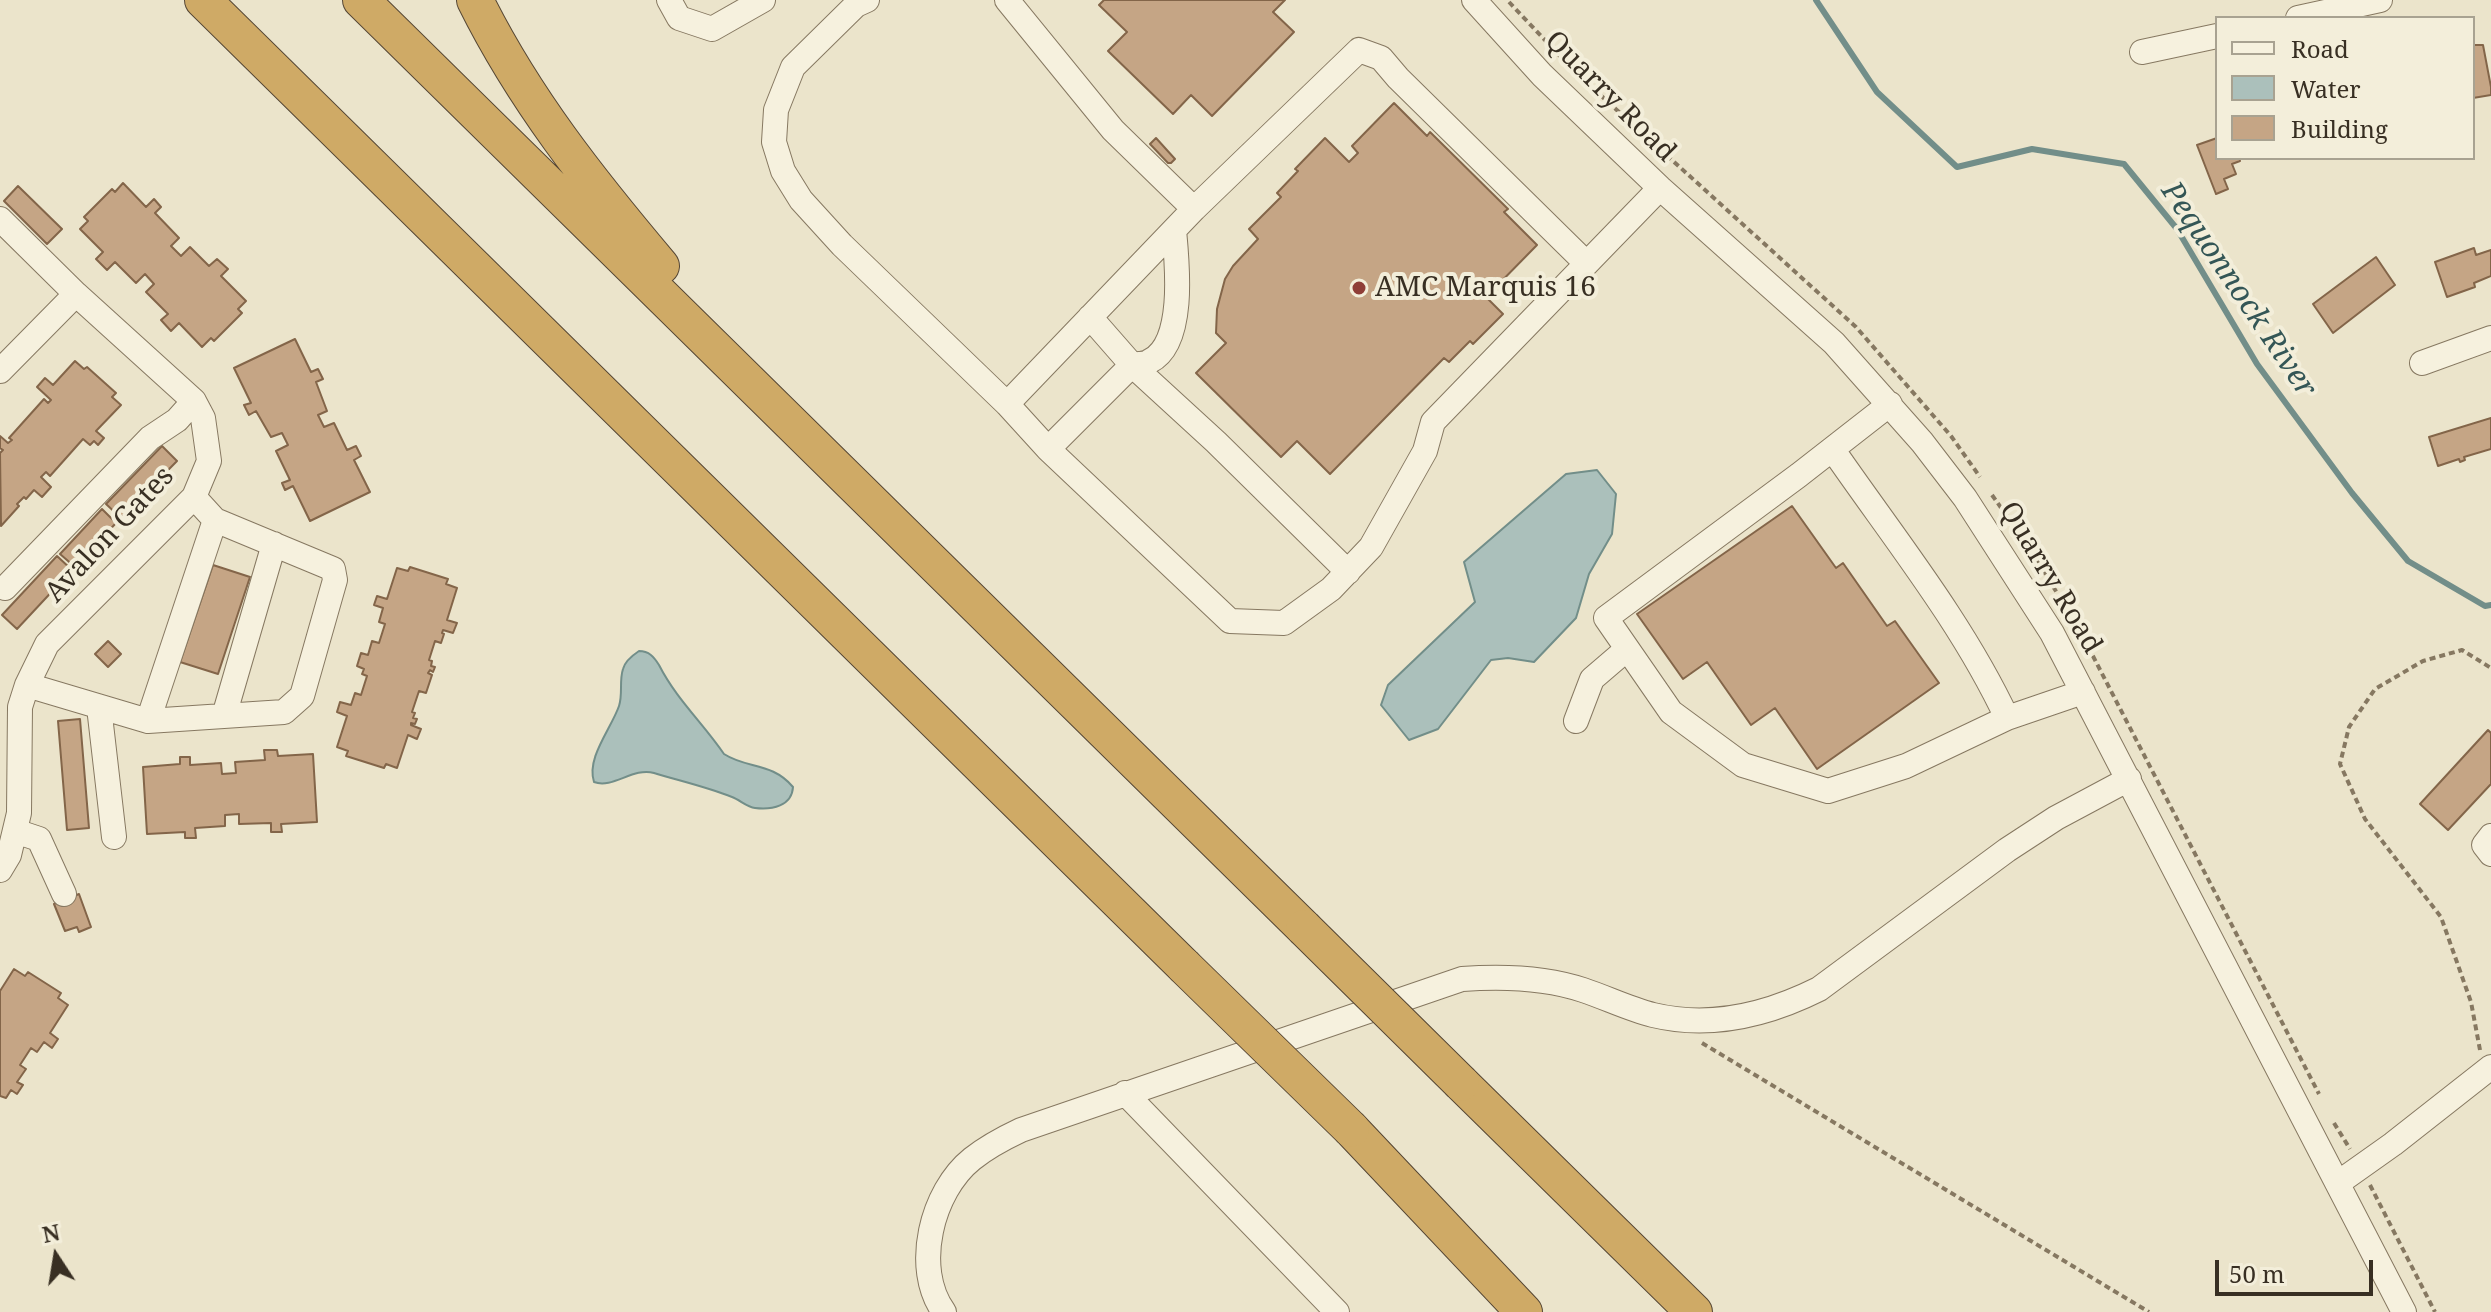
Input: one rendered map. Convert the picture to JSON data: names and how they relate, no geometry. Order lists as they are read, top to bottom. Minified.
{"streets":{"street":["Quarry Road","Avalon Gates"]},"water":["Pequonnock River"],"places":["AMC Marquis 16"],"legend":["Road","Water","Building"],"scale_bar":"50 m","north":"top"}
